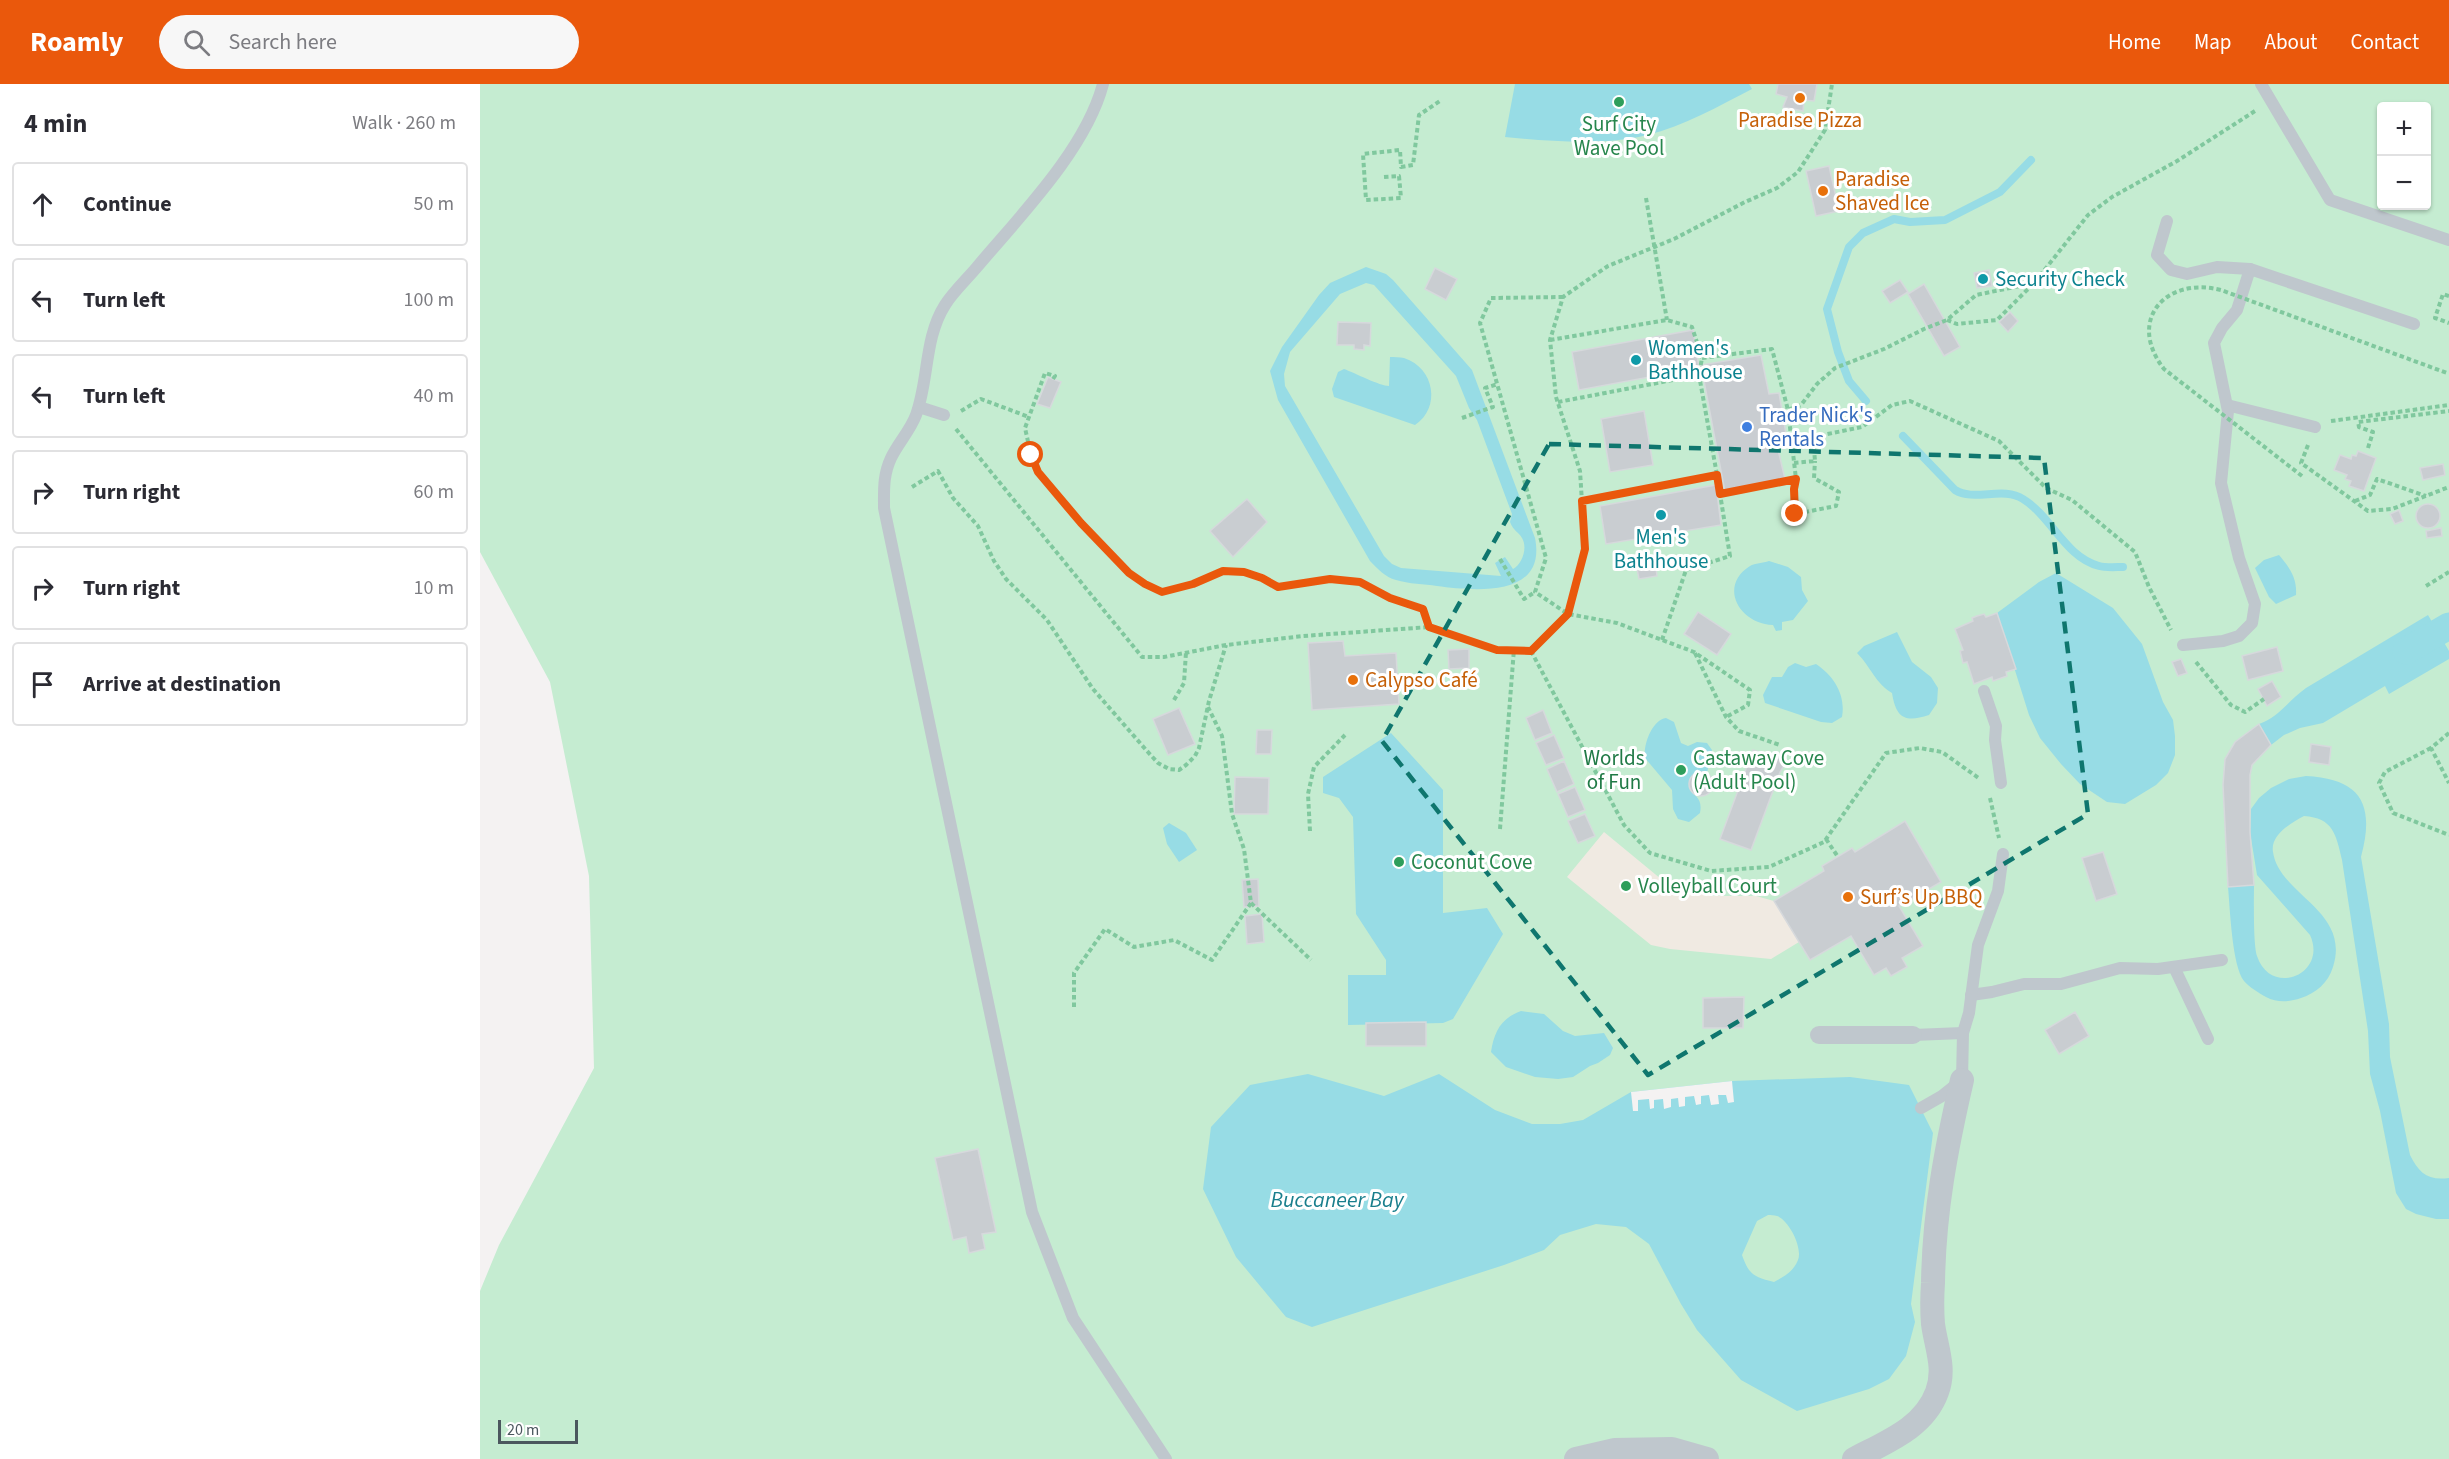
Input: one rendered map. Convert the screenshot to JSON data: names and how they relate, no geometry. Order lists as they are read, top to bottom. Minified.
{"water":["Buccaneer Bay"],"parks":["Worlds of Fun"],"places":["Paradise Pizza","Surf City Wave Pool","Paradise Shaved Ice","Security Check","Women's Bathhouse","Trader Nick's Rentals","Men's Bathhouse","Calypso Café","Castaway Cove (Adult Pool)","Coconut Cove","Volleyball Court","Surf’s Up BBQ"],"scale_bar":"20 m","page":{"header":"Roamly","search":"Search here","nav":["Home","Map","About","Contact"],"heading":["4 min","Walk · 260 m"],"map_buttons":["+","−"],"list":[["Continue","50 m"],["Turn left","100 m"],["Turn left","40 m"],["Turn right","60 m"],["Turn right","10 m"],"Arrive at destination"],"scale":"20 m"}}
